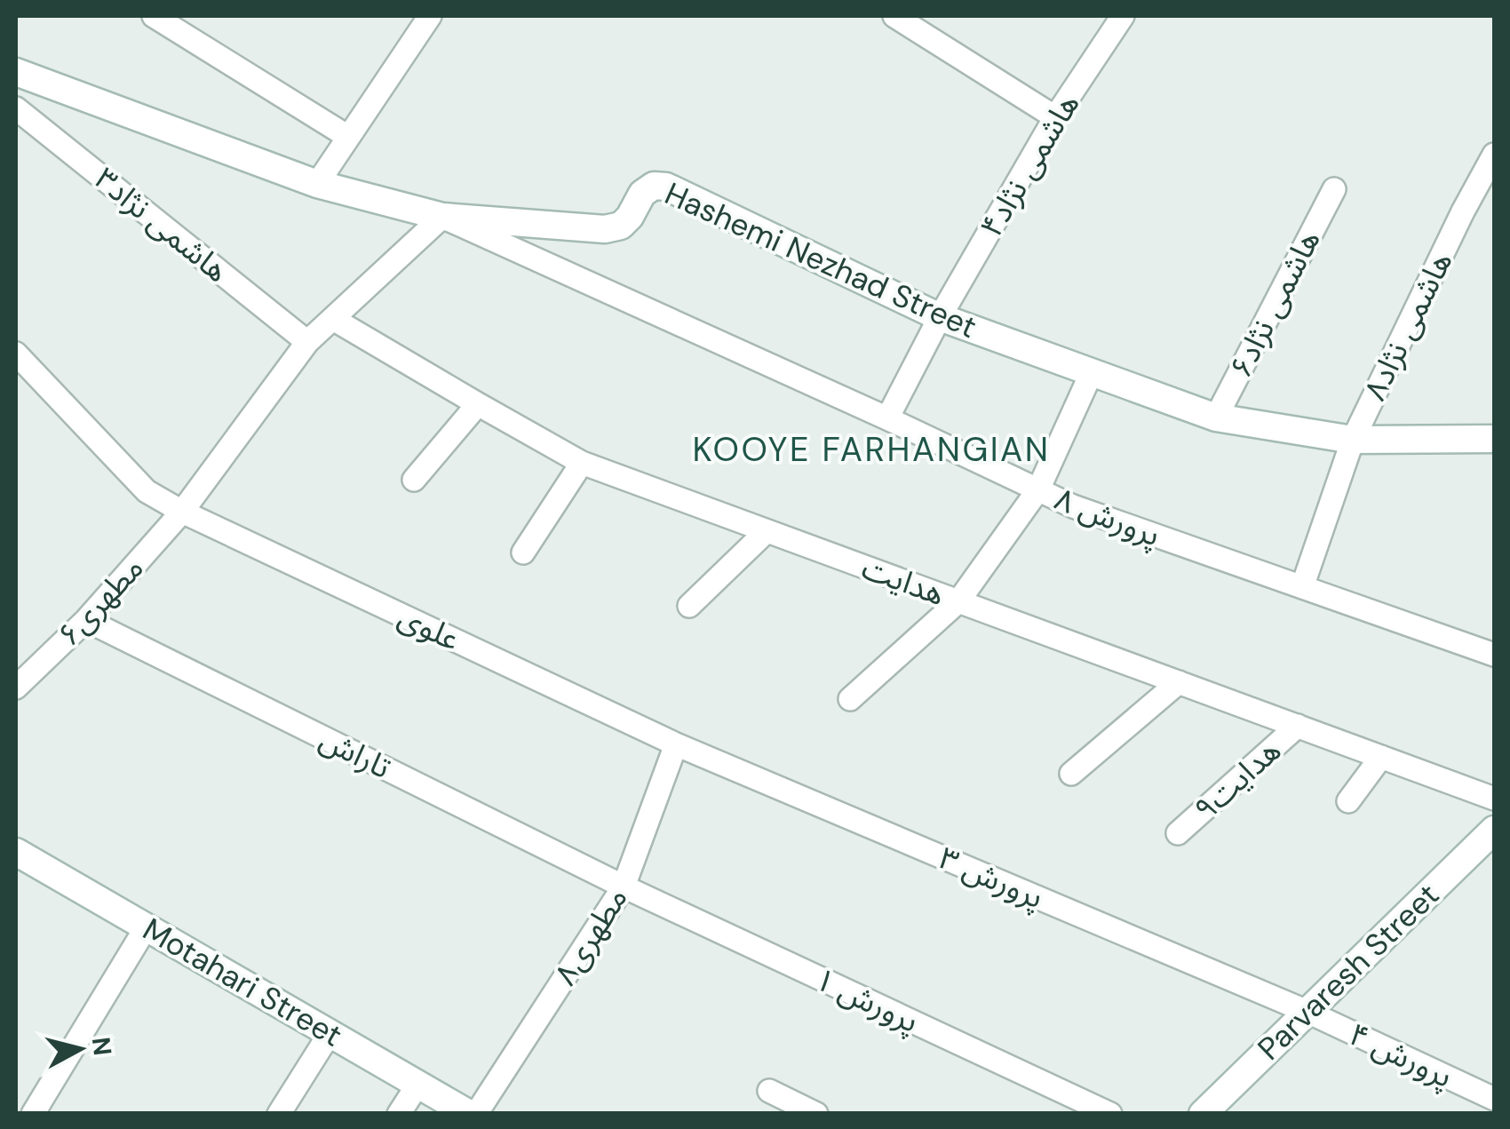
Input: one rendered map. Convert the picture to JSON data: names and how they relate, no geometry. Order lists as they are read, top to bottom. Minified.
{"streets":{"street":["هاشمی نژاد۴","هاشمی نژاد۳","Hashemi Nezhad Street","هاشمی نژاد۶","هاشمی نژاد۸","پرورش ۸","هدایت","مطهری۶","علوی","تاراش","هدایت۹","پرورش ۳","مطهری۸","Parvaresh Street","Motahari Street","پرورش ۱","پرورش ۴"]},"crossings":[["هاشمی نژاد۴","Hashemi Nezhad Street"],["هاشمی نژاد۴","پرورش ۸"],["هاشمی نژاد۳","مطهری۶"],["Hashemi Nezhad Street","هاشمی نژاد۶"],["Hashemi Nezhad Street","هاشمی نژاد۸"],["Hashemi Nezhad Street","پرورش ۸"],["Hashemi Nezhad Street","مطهری۶"],["هاشمی نژاد۸","پرورش ۸"],["پرورش ۸","مطهری۶"],["هدایت","مطهری۶"],["هدایت","هدایت۹"],["مطهری۶","علوی"],["مطهری۶","تاراش"],["علوی","پرورش ۳"],["علوی","مطهری۸"],["تاراش","مطهری۸"],["تاراش","پرورش ۱"],["پرورش ۳","مطهری۸"],["پرورش ۳","Parvaresh Street"],["پرورش ۳","پرورش ۴"],["مطهری۸","پرورش ۱"],["Parvaresh Street","پرورش ۴"]],"districts":["KOOYE FARHANGIAN"],"north":"right"}
